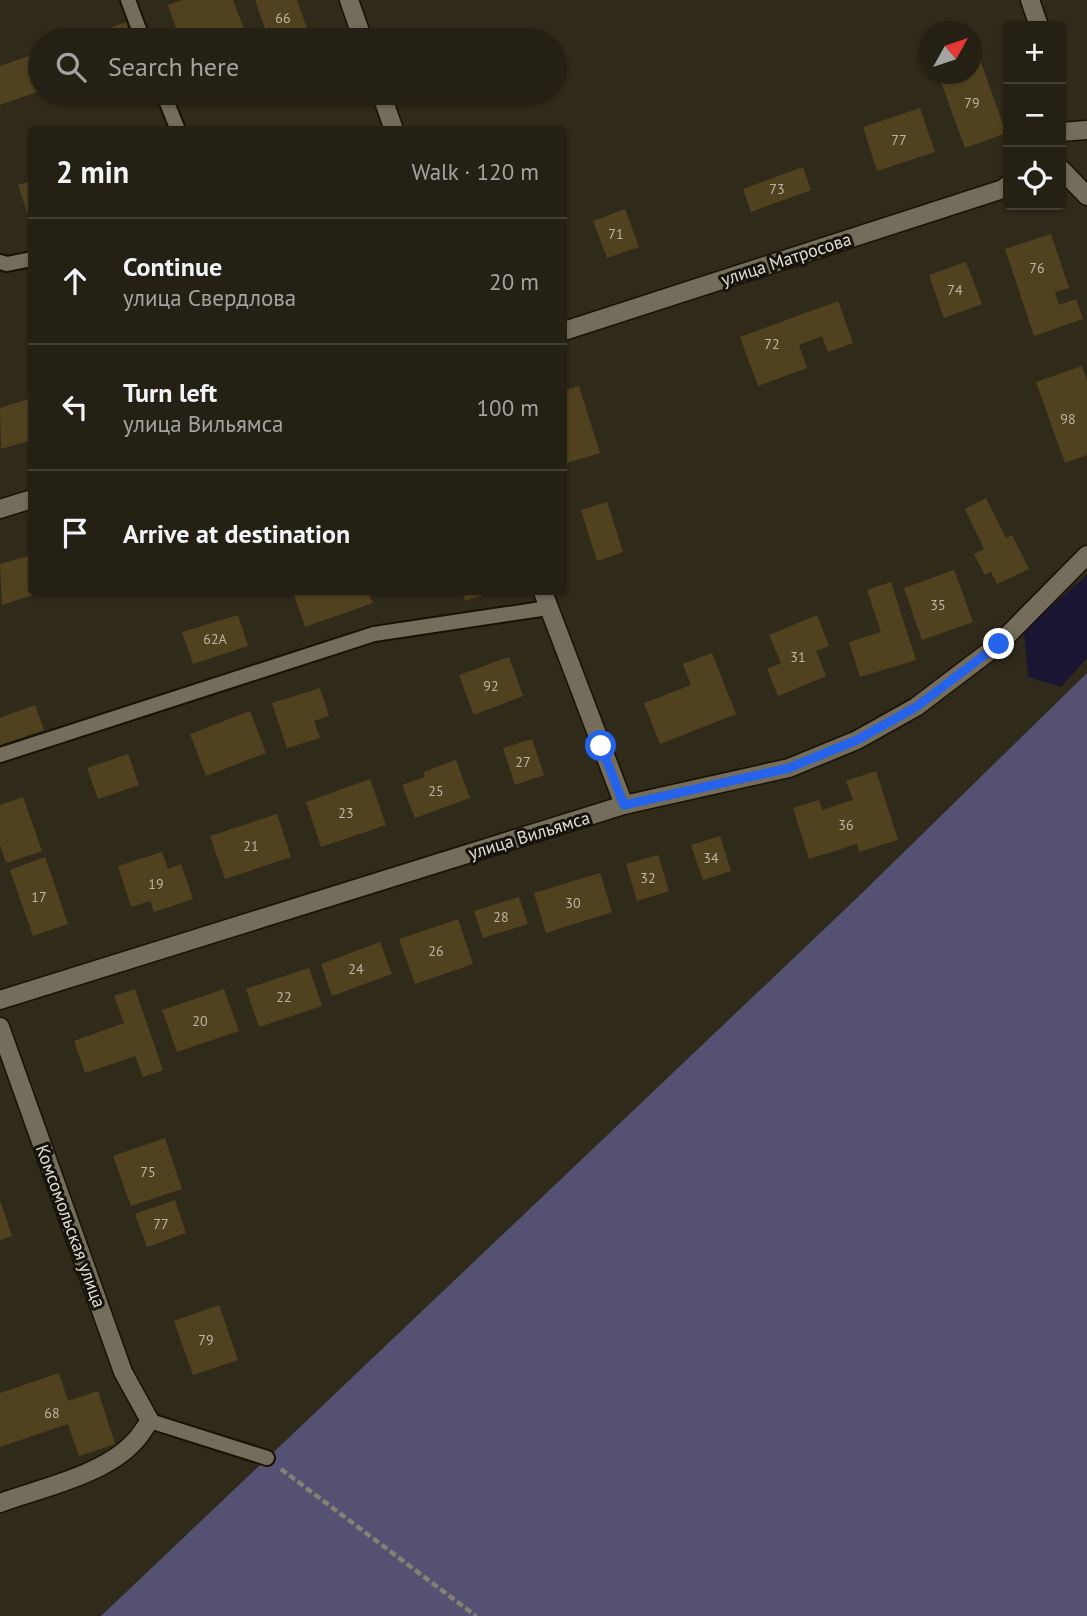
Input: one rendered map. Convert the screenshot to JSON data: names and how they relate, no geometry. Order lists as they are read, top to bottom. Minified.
{"streets":{"street":["улица Матросова","улица Вильямса","Комсомольская улица"]},"house_numbers":["66","79","77","73","71","76","74","72","98","35","62А","31","92","27","25","23","36","21","34","32","19","17","30","28","26","24","22","20","75","77","79","68"],"north":"top right","page":{"map_buttons":["+","−"],"search":"Search here","heading":["2 min","Walk · 120 m"],"list":[["Continue","улица Свердлова","20 m"],["Turn left","улица Вильямса","100 m"],"Arrive at destination"]}}
